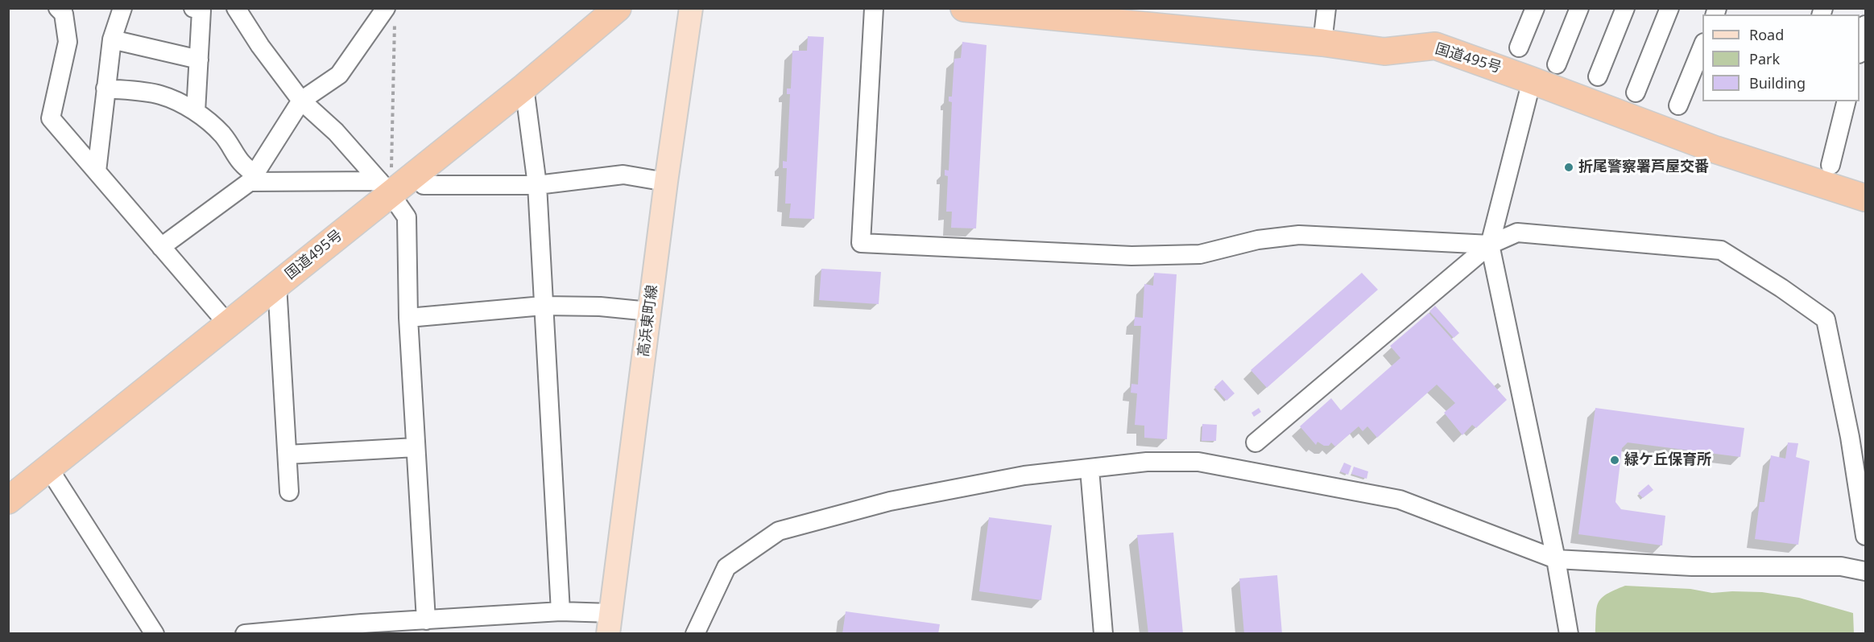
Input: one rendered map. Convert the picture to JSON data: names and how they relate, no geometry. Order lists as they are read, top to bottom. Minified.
{"streets":{"highway":["国道495号"],"main road":["高浜東町線"]},"places":["折尾警察署芦屋交番","緑ケ丘保育所"],"legend":["Road","Park","Building"]}
